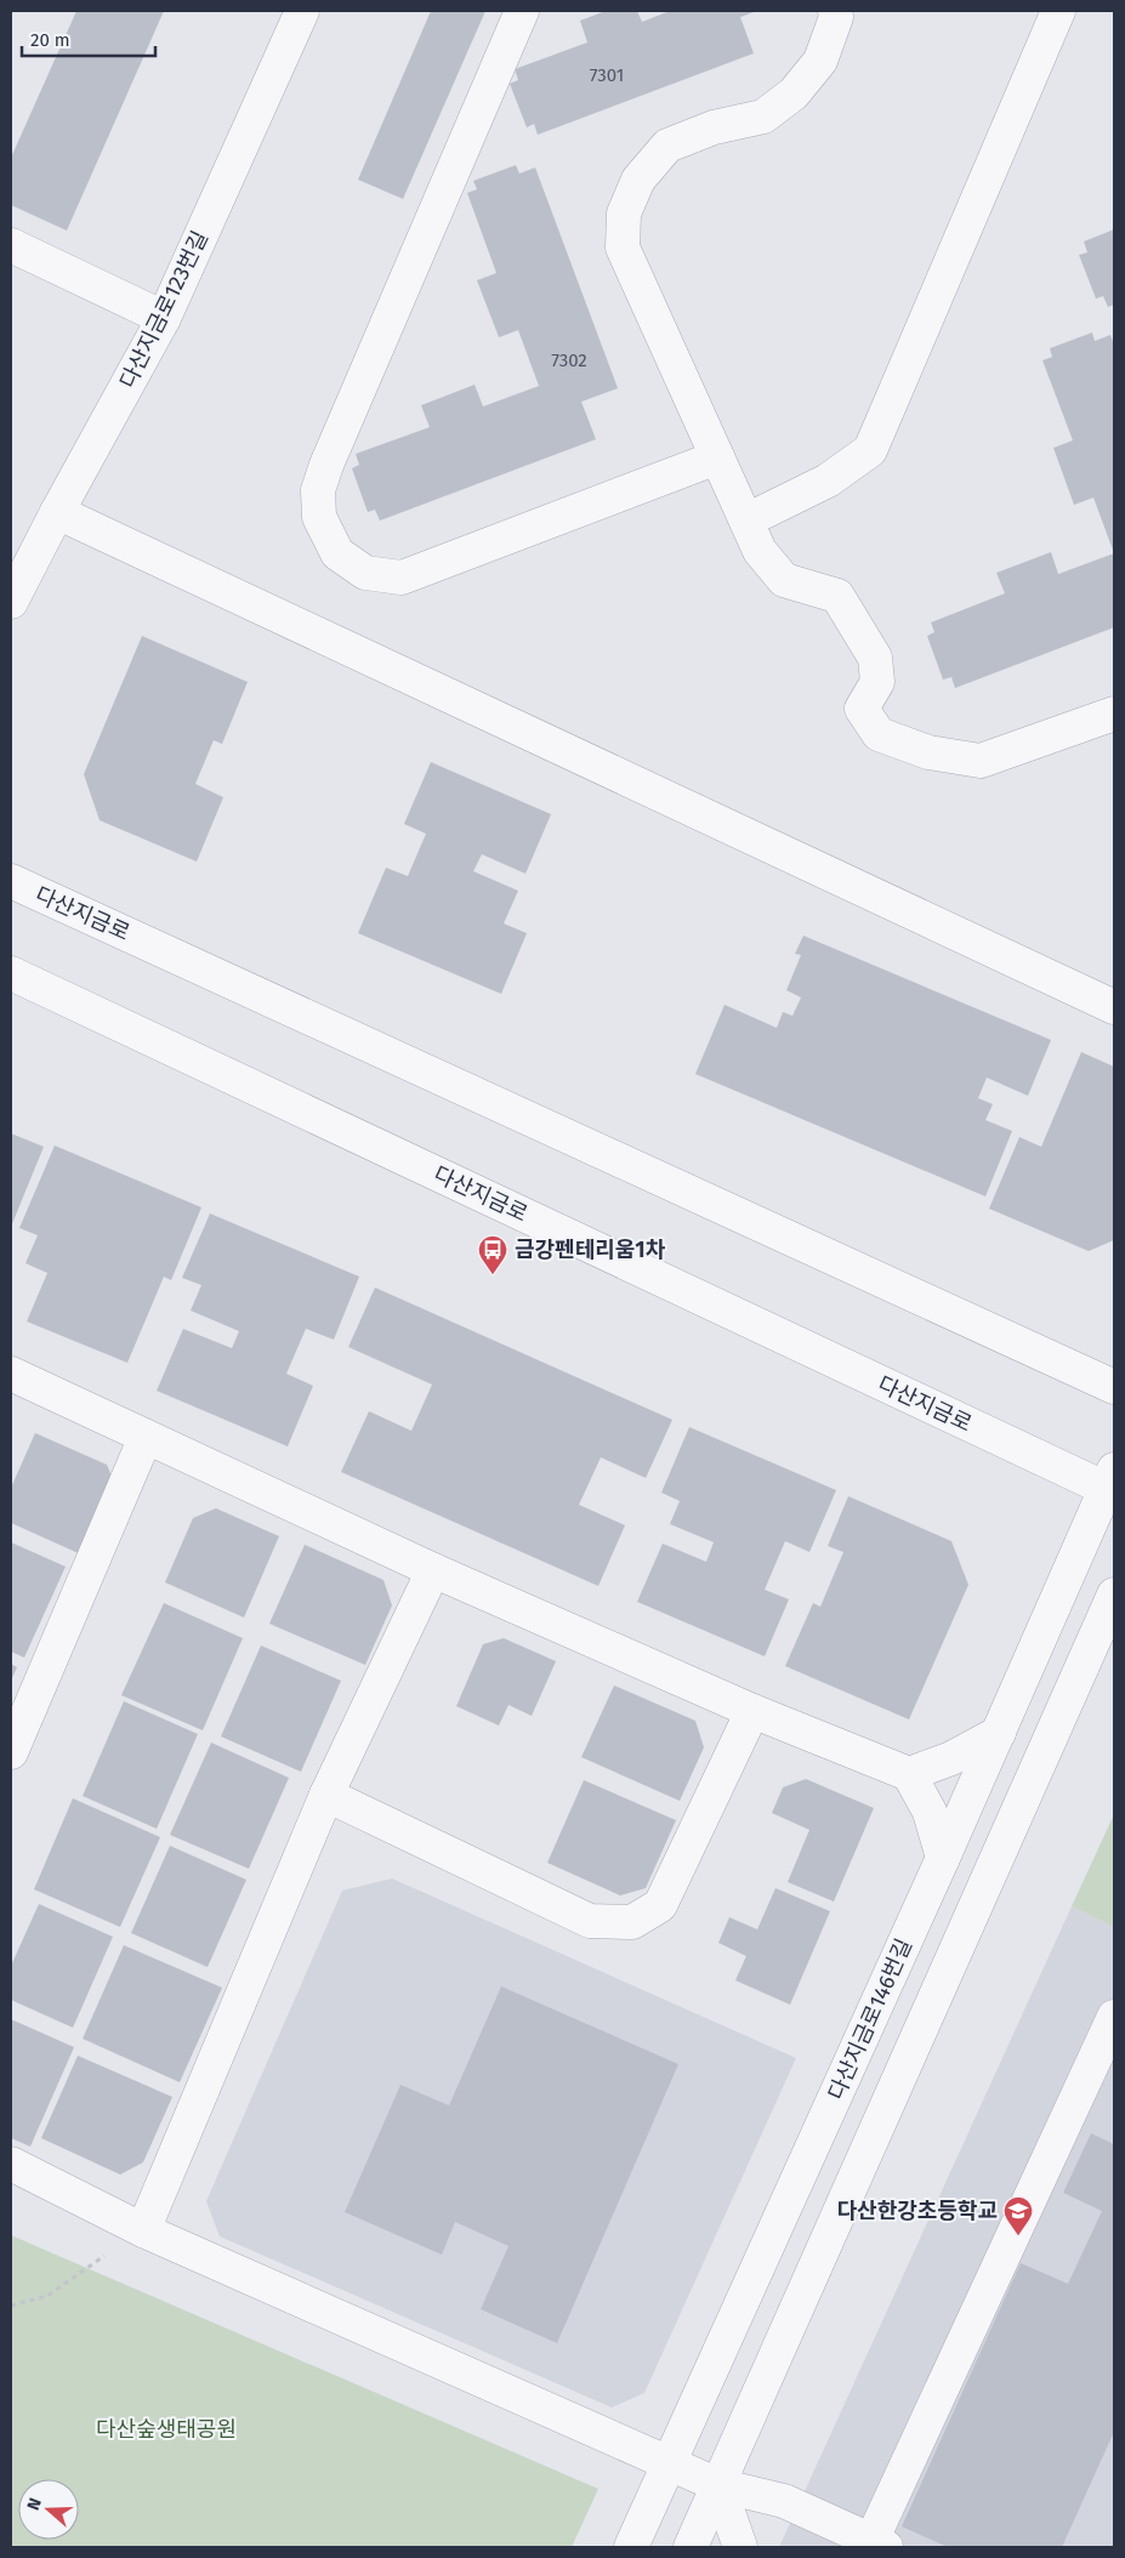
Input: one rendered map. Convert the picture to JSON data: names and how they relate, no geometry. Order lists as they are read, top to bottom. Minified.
{"streets":{"street":["다산지금로123번길","다산지금로","다산지금로146번길"]},"crossings":[["다산지금로","다산지금로146번길"]],"parks":["다산숲생태공원"],"places":{"bus stop":["금강펜테리움1차"],"school or university":["다산한강초등학교"]},"house_numbers":["7301","7302"],"scale_bar":"20 m","north":"left"}
